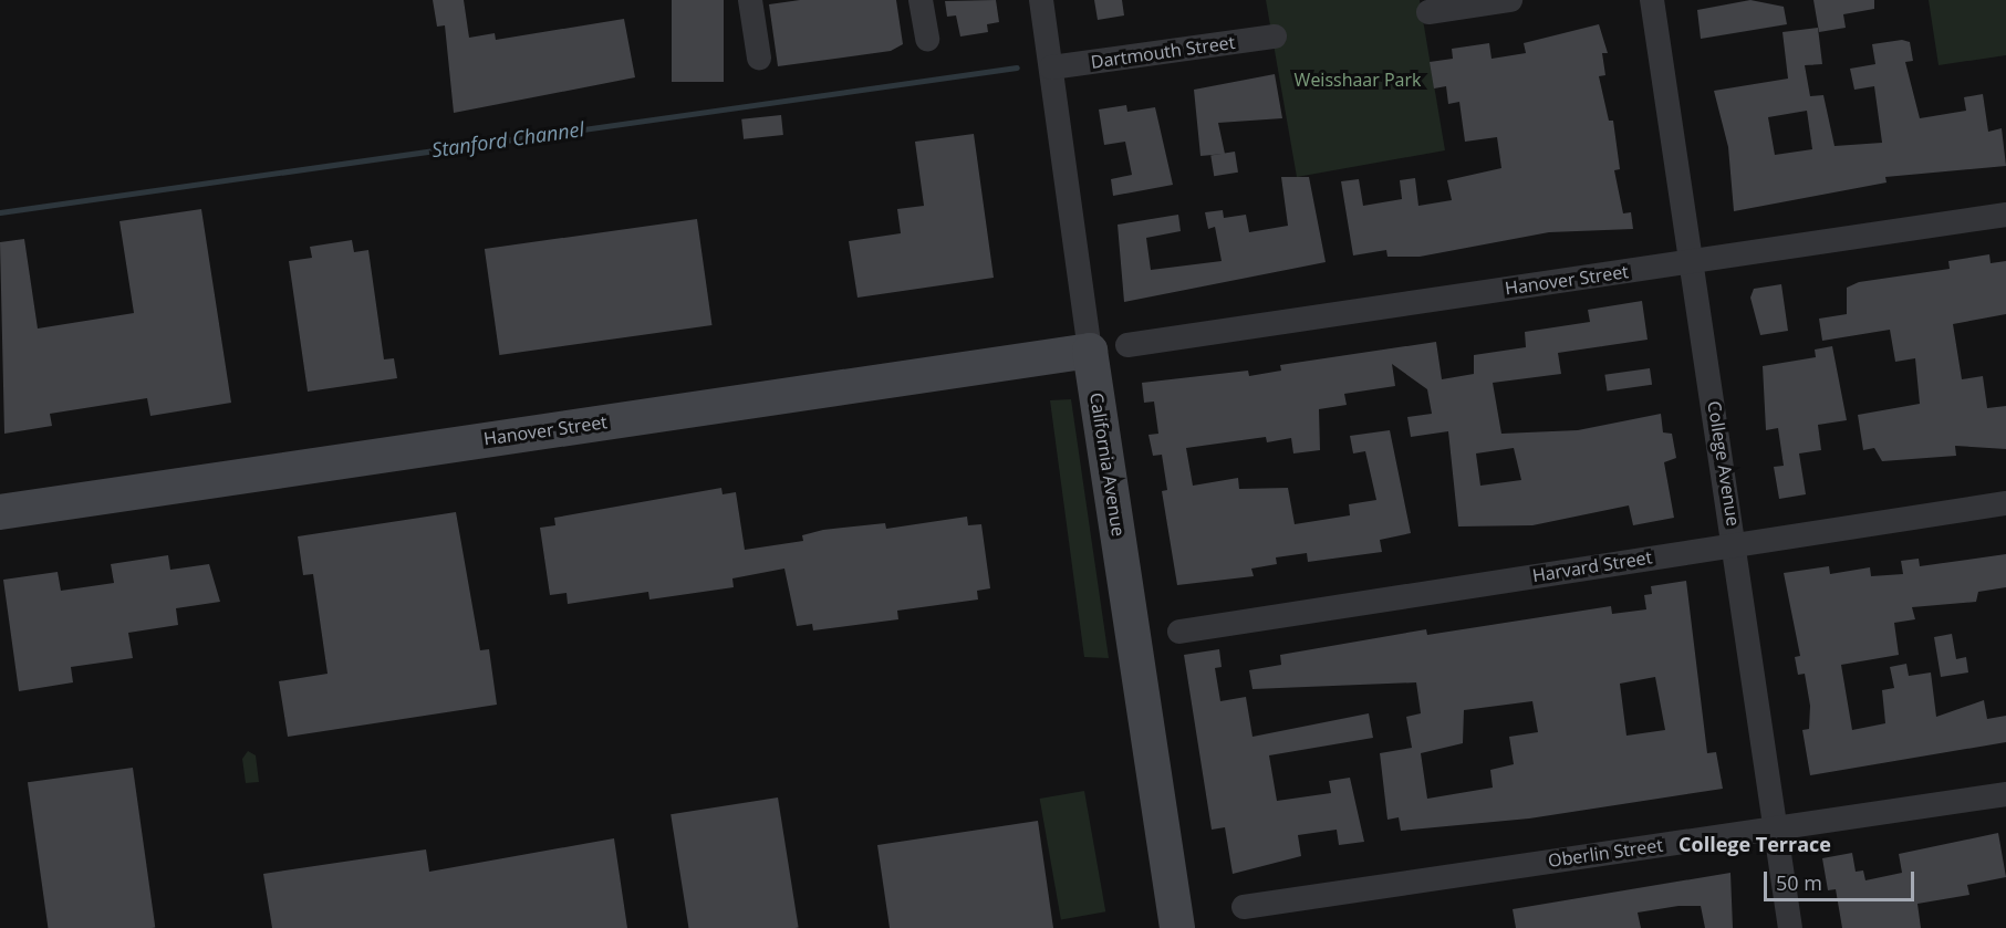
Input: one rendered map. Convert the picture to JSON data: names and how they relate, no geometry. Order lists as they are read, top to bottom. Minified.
{"streets":{"street":["Dartmouth Street","Hanover Street","College Avenue","California Avenue","Harvard Street","Oberlin Street"]},"crossings":[["Dartmouth Street","California Avenue"],["Hanover Street","College Avenue"],["Hanover Street","California Avenue"],["College Avenue","Harvard Street"],["College Avenue","Oberlin Street"]],"districts":["College Terrace"],"water":["Stanford Channel"],"parks":["Weisshaar Park"],"scale_bar":"50 m"}
